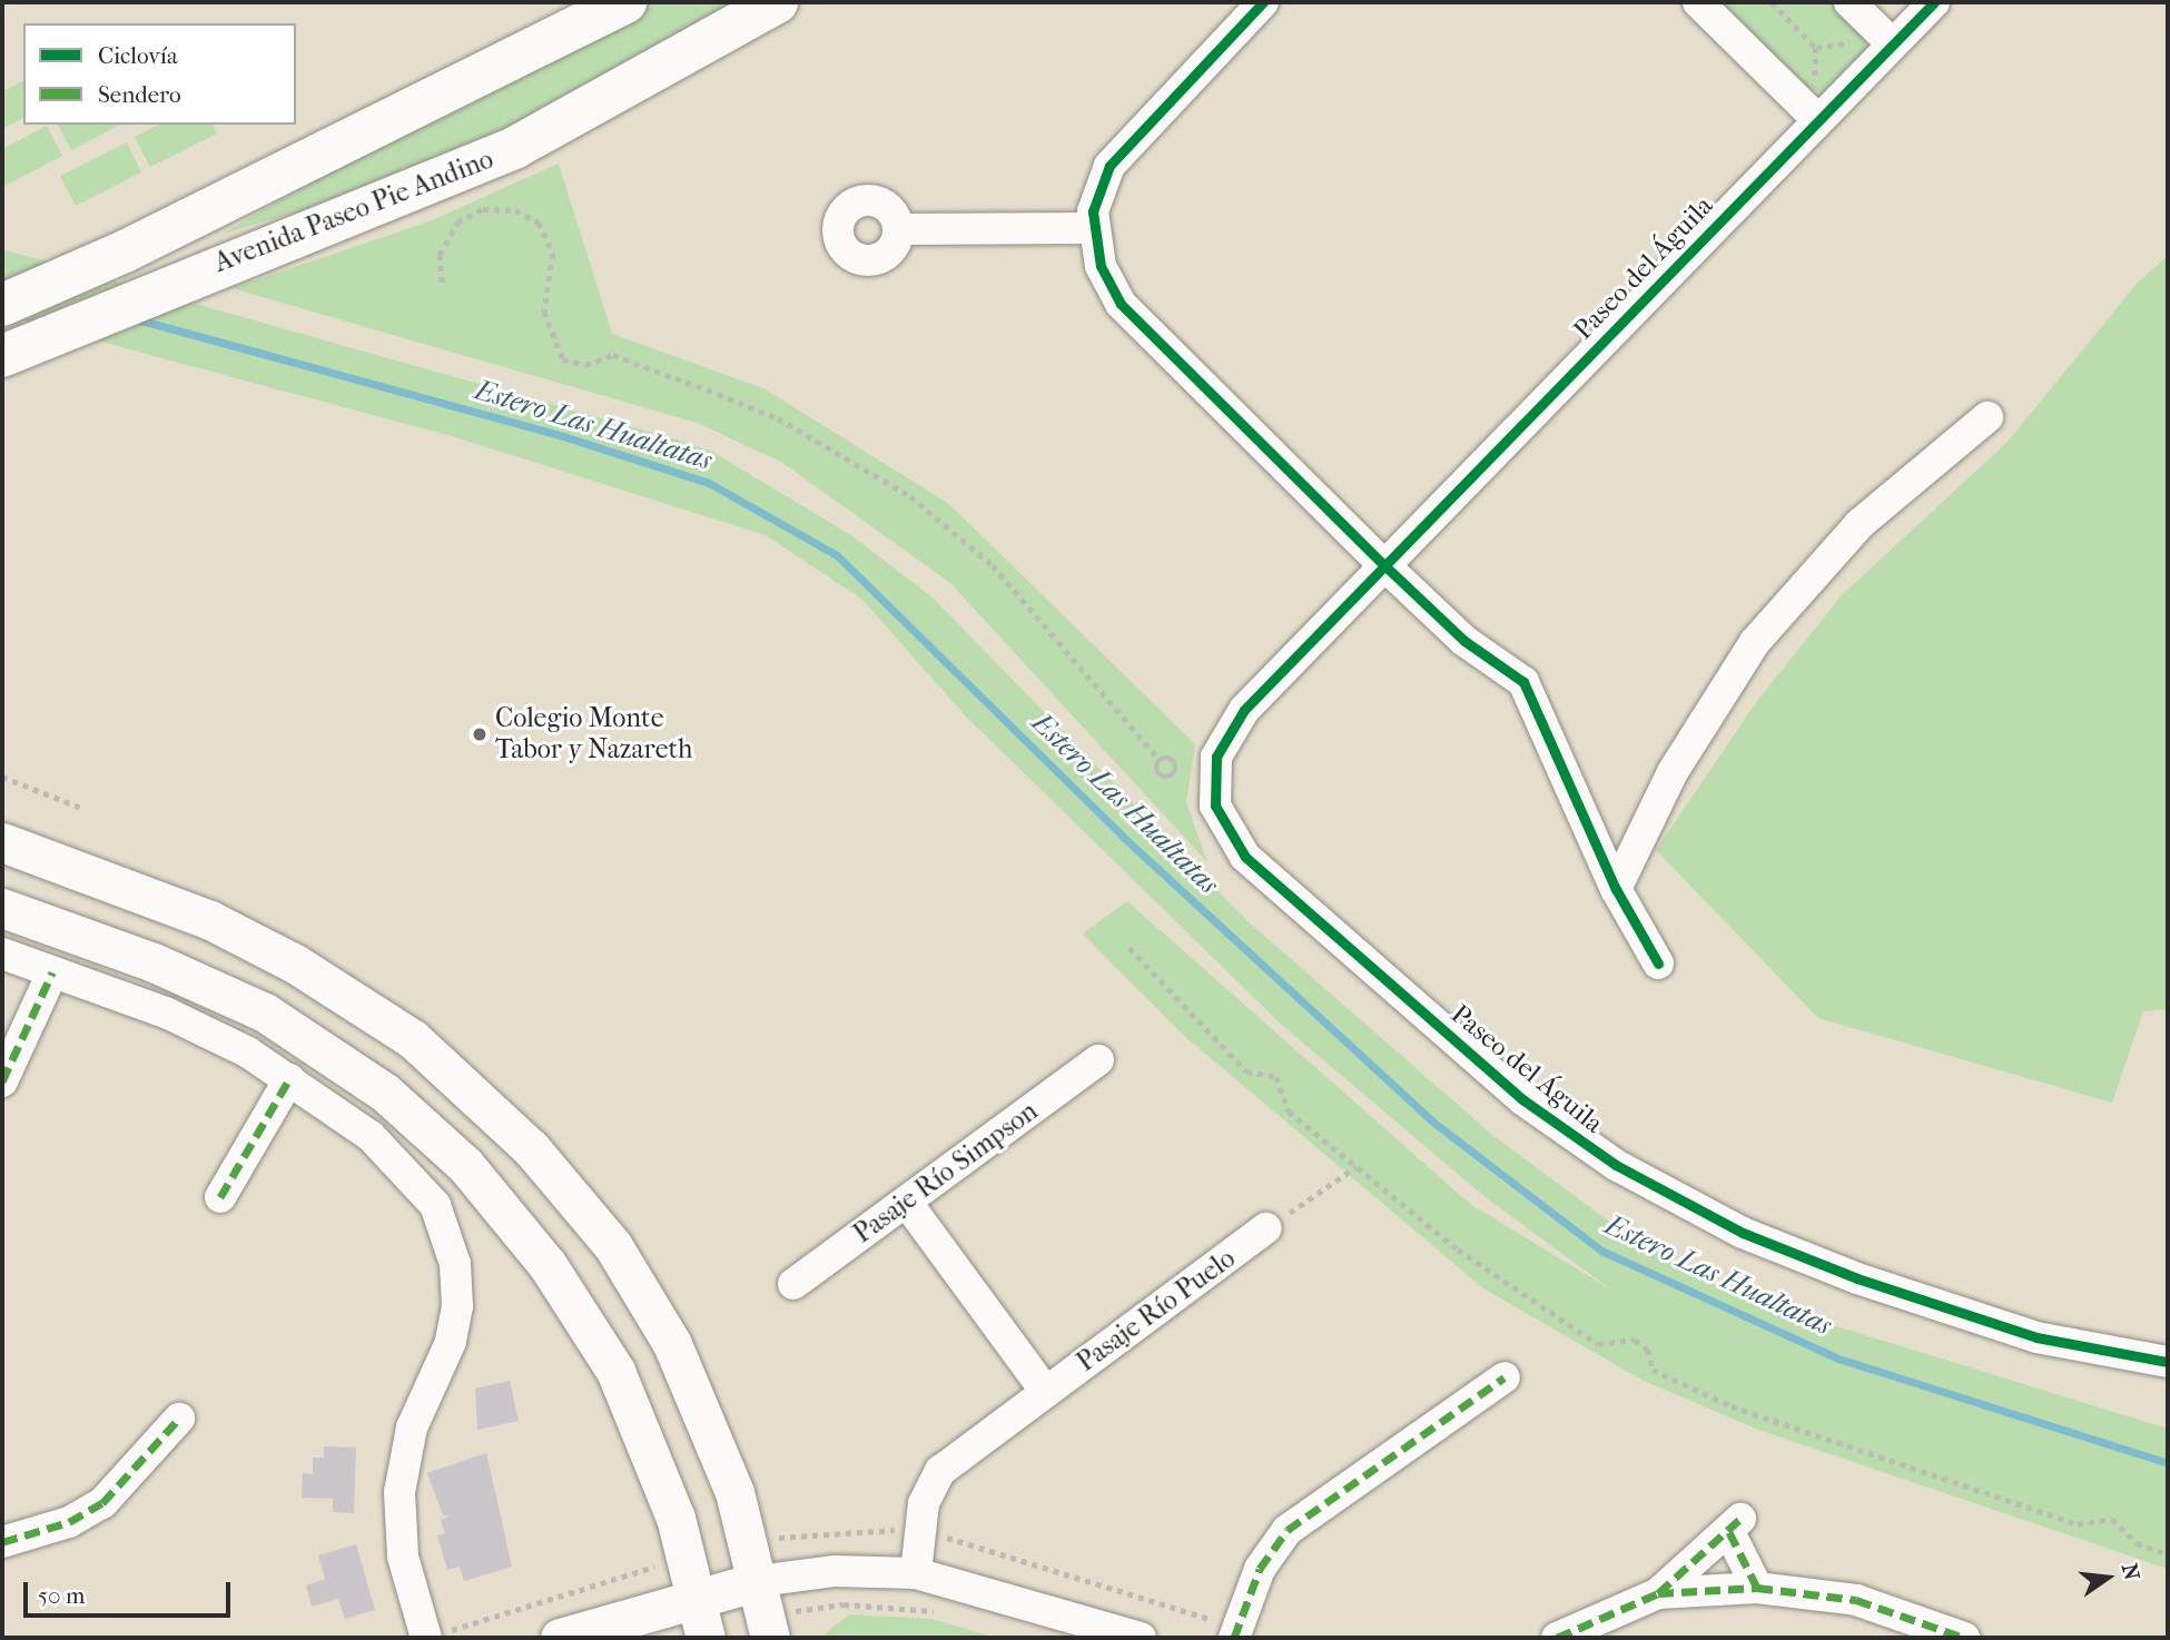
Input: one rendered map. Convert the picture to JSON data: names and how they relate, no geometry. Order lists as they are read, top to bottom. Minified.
{"streets":{"main road":["Avenida Paseo Pie Andino"],"street":["Paseo del Águila","Pasaje Río Simpson","Pasaje Río Puelo"]},"water":["Estero Las Hualtatas"],"places":["Colegio Monte Tabor y Nazareth"],"legend":["Ciclovía","Sendero"],"scale_bar":"50 m","north":"right"}
